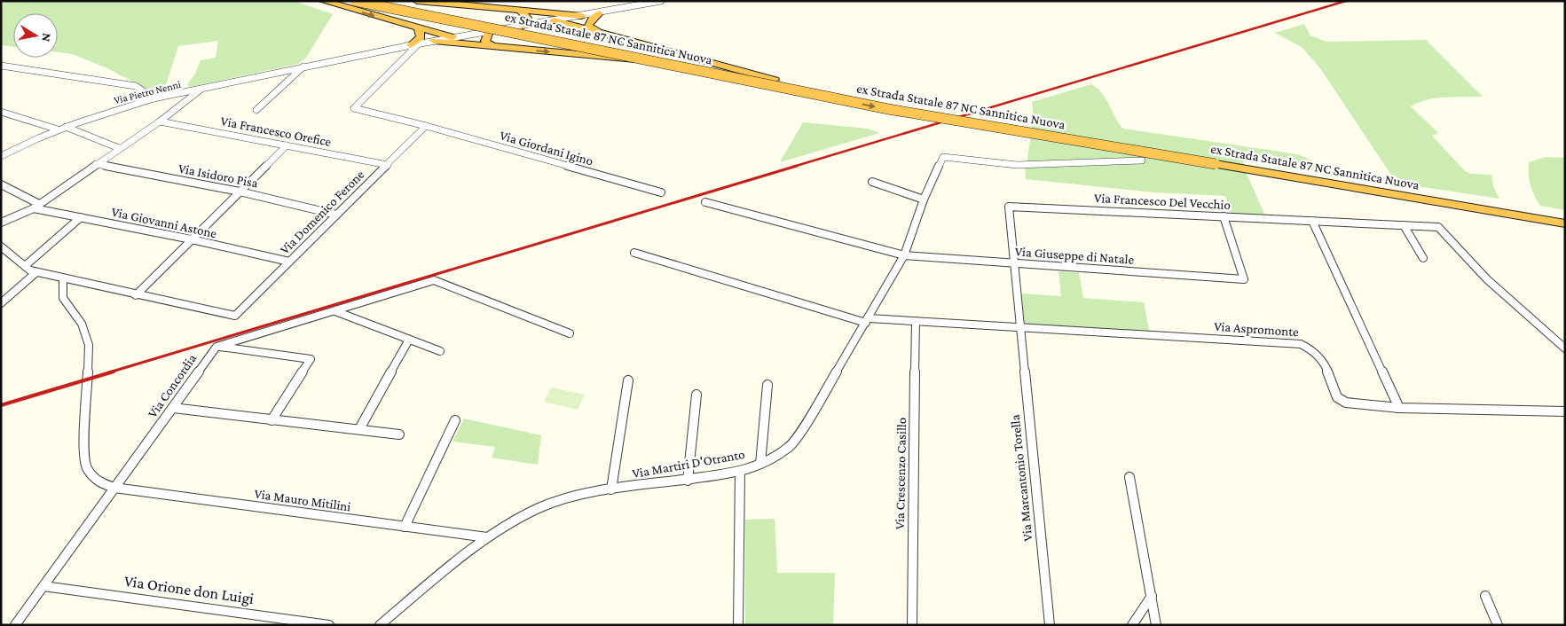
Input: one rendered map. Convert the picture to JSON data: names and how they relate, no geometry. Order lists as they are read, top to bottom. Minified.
{"streets":{"highway":["ex Strada Statale 87 NC Sannitica Nuova"],"street":["Via Pietro Nenni","Via Francesco Orefice","Via Giordani Igino","Via Isidoro Pisa","Via Francesco Del Vecchio","Via Domenico Ferone","Via Giovanni Astone","Via Giuseppe di Natale","Via Aspromonte","Via Concordia","Via Martiri D'Otranto","Via Crescenzo Casillo","Via Marcantonio Torella","Via Mauro Mitilini","Via Orione don Luigi"]},"crossings":[["Via Pietro Nenni","Via Giordani Igino"],["Via Francesco Orefice","Via Domenico Ferone"],["Via Giordani Igino","Via Domenico Ferone"],["Via Isidoro Pisa","Via Domenico Ferone"],["Via Francesco Del Vecchio","Via Giuseppe di Natale"],["Via Francesco Del Vecchio","Via Aspromonte"],["Via Francesco Del Vecchio","Via Marcantonio Torella"],["Via Domenico Ferone","Via Giovanni Astone"],["Via Giuseppe di Natale","Via Martiri D'Otranto"],["Via Aspromonte","Via Martiri D'Otranto"],["Via Aspromonte","Via Crescenzo Casillo"],["Via Aspromonte","Via Marcantonio Torella"],["Via Concordia","Via Mauro Mitilini"],["Via Concordia","Via Orione don Luigi"],["Via Martiri D'Otranto","Via Mauro Mitilini"]],"north":"right"}
